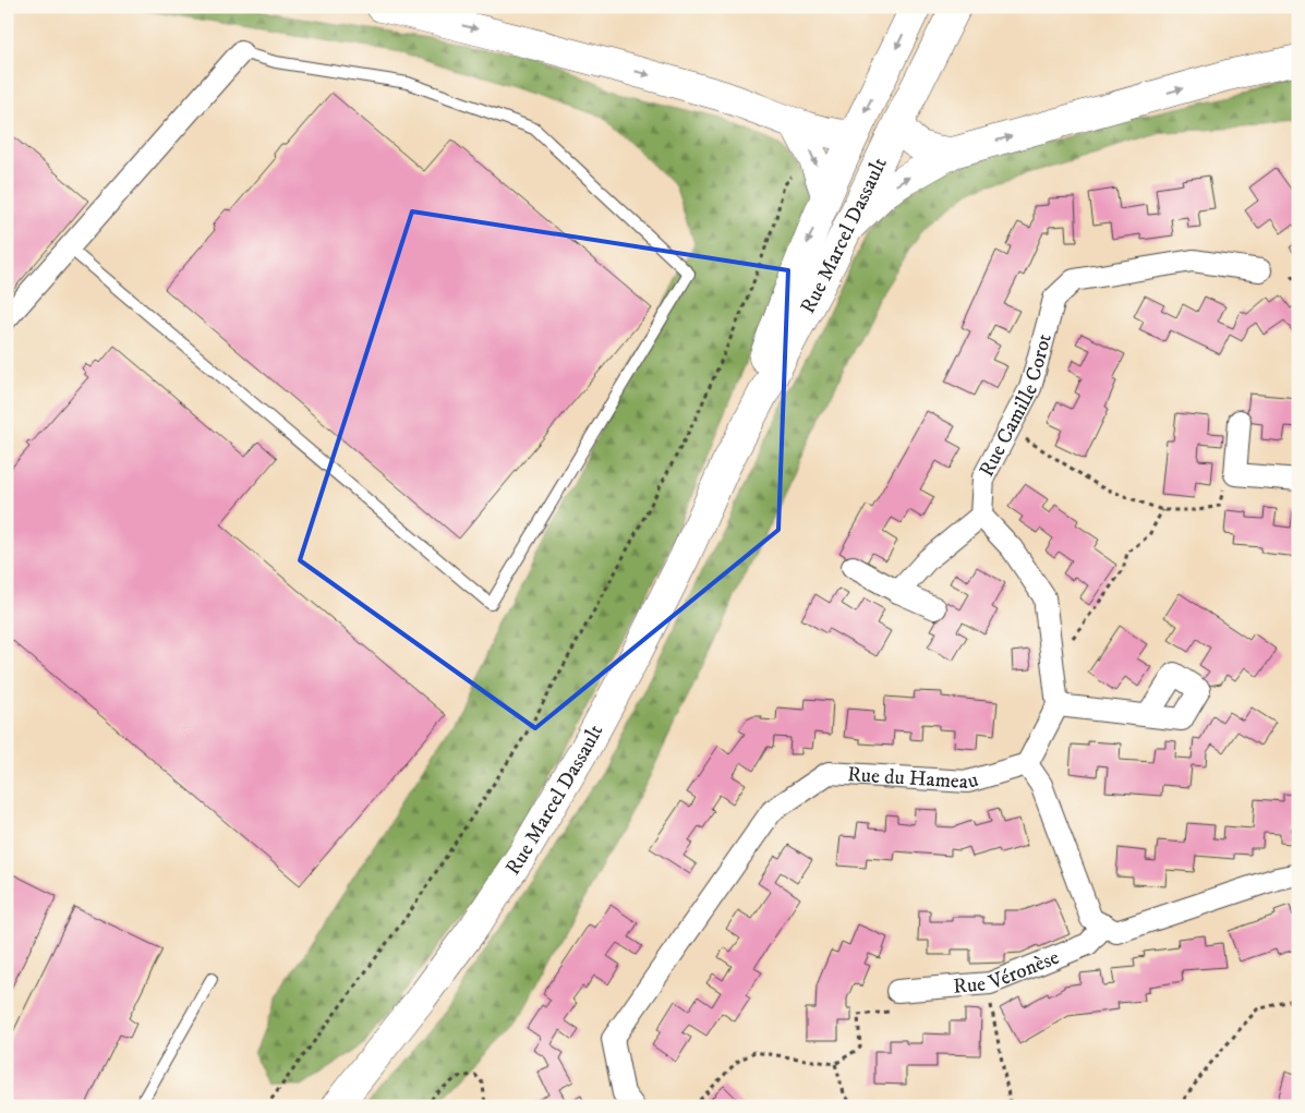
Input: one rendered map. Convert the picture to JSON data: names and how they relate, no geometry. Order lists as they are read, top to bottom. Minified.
{"streets":{"main road":["Rue Marcel Dassault"],"street":["Rue Camille Corot","Rue du Hameau","Rue Véronèse"]}}
